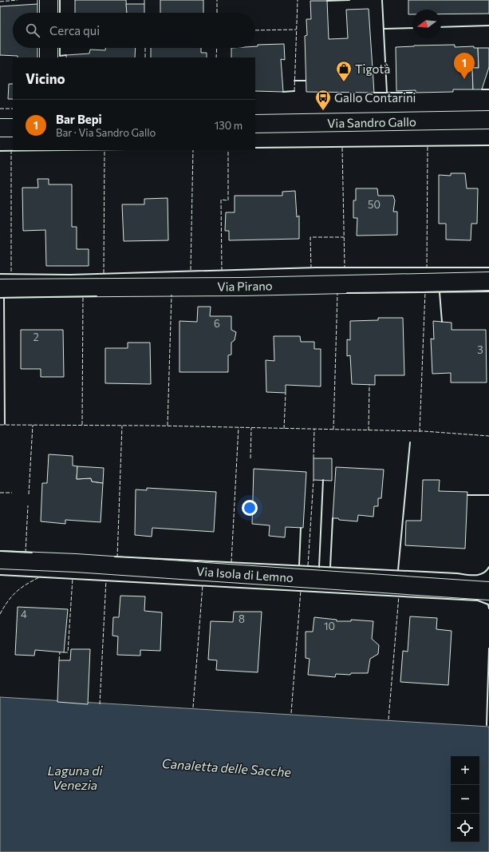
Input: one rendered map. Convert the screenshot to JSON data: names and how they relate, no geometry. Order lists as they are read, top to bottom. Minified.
{"streets":{"street":["Via Sandro Gallo","Via Pirano","Via Isola di Lemno"]},"water":["Canaletta delle Sacche","Laguna di Venezia"],"places":{"shop":["Tigotà"],"bus stop":["Gallo Contarini"]},"house_numbers":["50","6","2","3","4","8","10"],"north":"left","page":{"search":"Cerca qui","pins":"1","heading":"Vicino","list":[{"mark":"1","name":"Bar Bepi","note":"Bar · Via Sandro Gallo","value":"130 m"}],"map_buttons":["+","−"]}}
